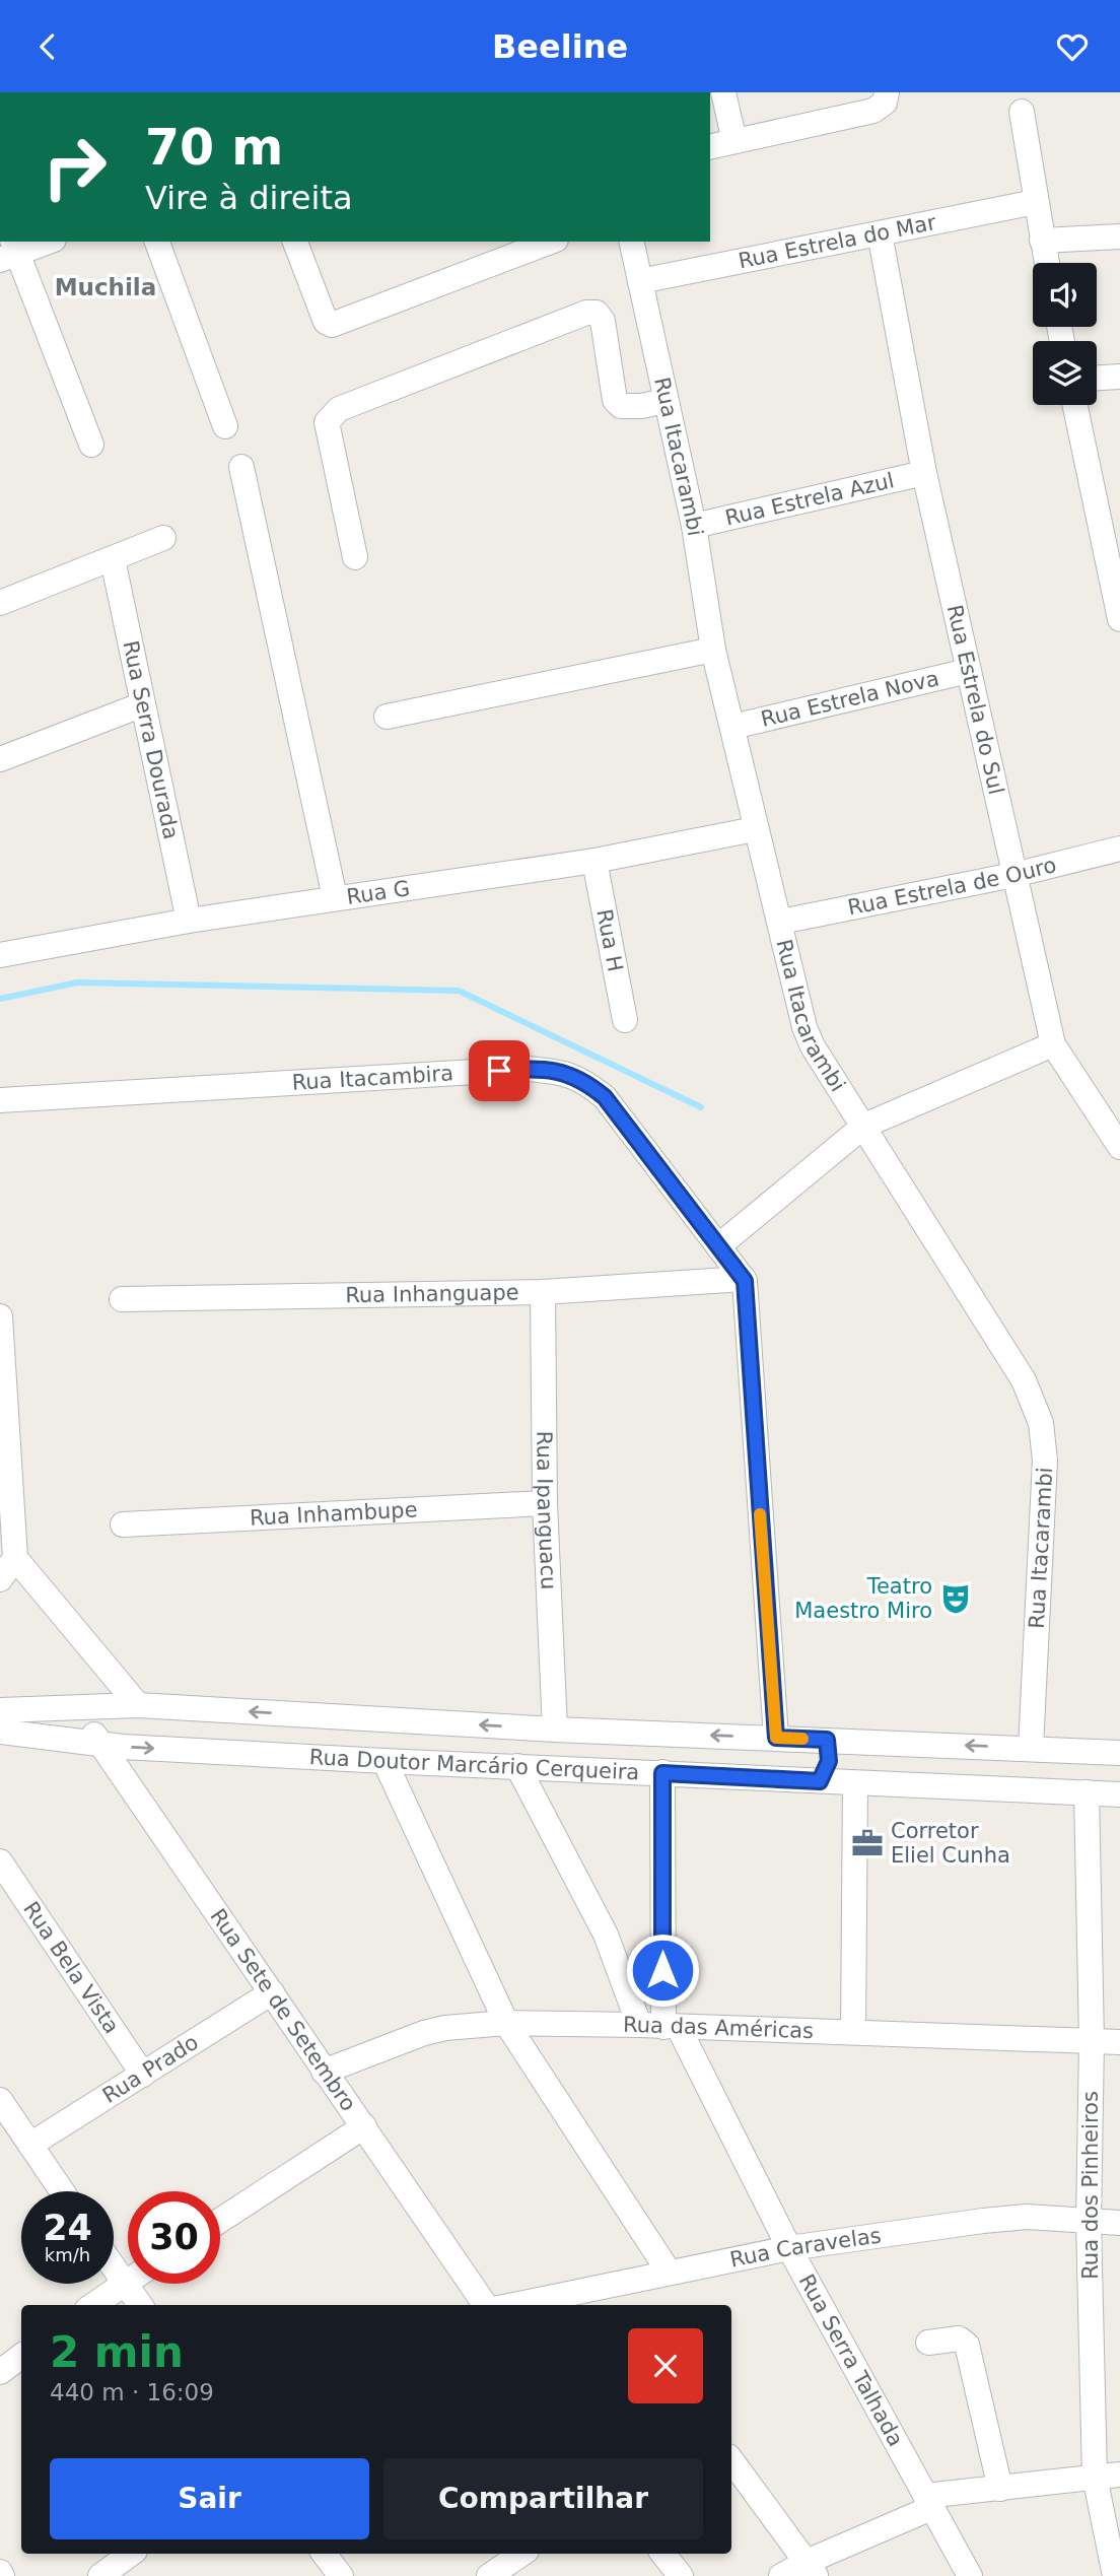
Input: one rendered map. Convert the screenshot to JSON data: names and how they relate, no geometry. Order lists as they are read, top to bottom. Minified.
{"streets":{"street":["Rua Estrela do Mar","Rua Itacarambi","Rua Estrela Azul","Rua Estrela Nova","Rua Estrela do Sul","Rua Serra Dourada","Rua Estrela de Ouro","Rua G","Rua H","Rua Itacambira","Rua Inhanguape","Rua Ipanguacu","Rua Inhambupe","Rua Doutor Marcário Cerqueira","Rua Bela Vista","Rua Sete de Setembro","Rua das Américas","Rua Prado","Rua dos Pinheiros","Rua Caravelas","Rua Serra Talhada"]},"crossings":[["Rua Estrela do Mar","Rua Itacarambi"],["Rua Estrela do Mar","Rua Estrela do Sul"],["Rua Itacarambi","Rua Estrela Azul"],["Rua Itacarambi","Rua Estrela Nova"],["Rua Itacarambi","Rua Estrela de Ouro"],["Rua Itacarambi","Rua G"],["Rua Itacarambi","Rua Doutor Marcário Cerqueira"],["Rua Estrela Azul","Rua Estrela do Sul"],["Rua Estrela Nova","Rua Estrela do Sul"],["Rua Estrela do Sul","Rua Estrela de Ouro"],["Rua Serra Dourada","Rua G"],["Rua G","Rua H"],["Rua Itacambira","Rua Inhanguape"],["Rua Inhanguape","Rua Ipanguacu"],["Rua Ipanguacu","Rua Inhambupe"],["Rua Ipanguacu","Rua Doutor Marcário Cerqueira"],["Rua Doutor Marcário Cerqueira","Rua Sete de Setembro"],["Rua Doutor Marcário Cerqueira","Rua dos Pinheiros"],["Rua Doutor Marcário Cerqueira","Rua Serra Talhada"],["Rua Bela Vista","Rua Prado"],["Rua Sete de Setembro","Rua das Américas"],["Rua Sete de Setembro","Rua Prado"],["Rua das Américas","Rua dos Pinheiros"],["Rua das Américas","Rua Serra Talhada"],["Rua dos Pinheiros","Rua Caravelas"],["Rua Caravelas","Rua Serra Talhada"]],"districts":["Muchila"],"places":{"theatre":["Teatro Maestro Miro"],"office":["Corretor Eliel Cunha"]},"page":{"header":"Beeline","turn":["70 m","Vire à direita"],"speed":"24 km/h","limit":"30","heading":["2 min","440 m · 16:09"],"buttons":["Sair","Compartilhar"]}}
